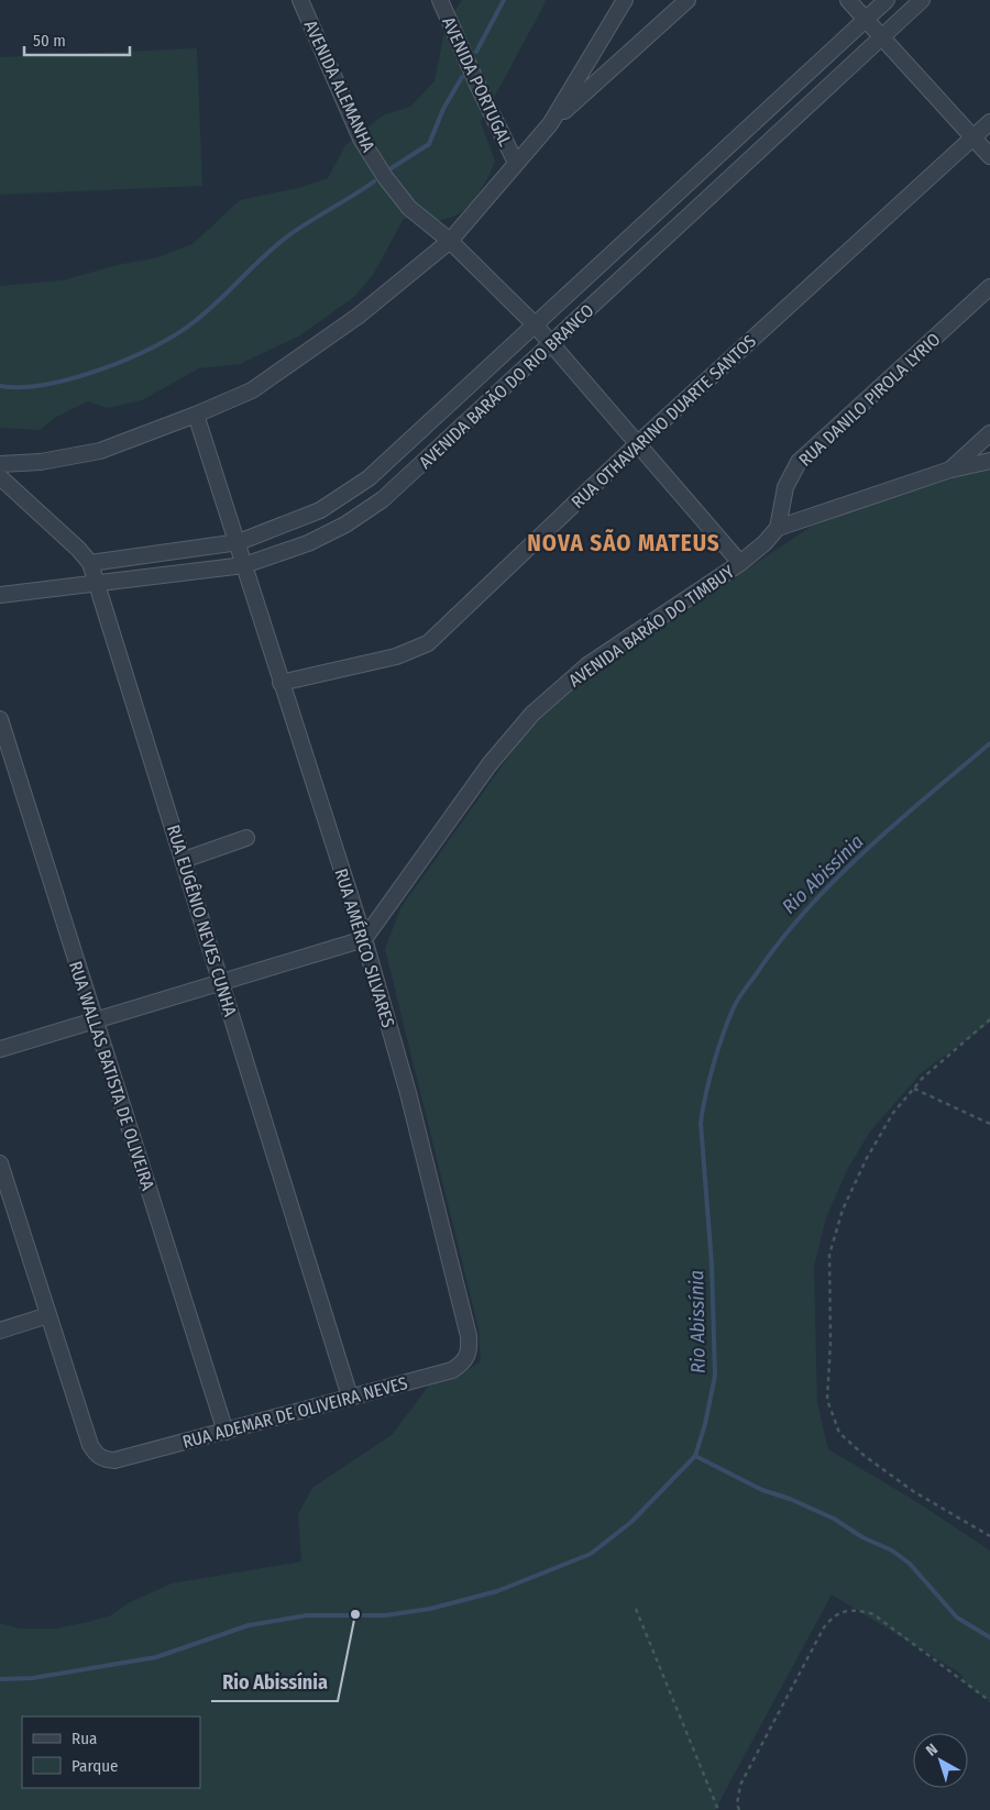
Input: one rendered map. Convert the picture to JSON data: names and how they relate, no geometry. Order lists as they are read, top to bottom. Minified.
{"streets":{"street":["AVENIDA PORTUGAL","AVENIDA ALEMANHA","AVENIDA BARÃO DO RIO BRANCO","RUA DANILO PIROLA LYRIO","RUA OTHAVARINO DUARTE SANTOS","AVENIDA BARÃO DO TIMBUY","RUA EUGÊNIO NEVES CUNHA","RUA AMÉRICO SILVARES","RUA WALLAS BATISTA DE OLIVEIRA","RUA ADEMAR DE OLIVEIRA NEVES"]},"crossings":[["AVENIDA ALEMANHA","AVENIDA BARÃO DO RIO BRANCO"],["AVENIDA ALEMANHA","RUA OTHAVARINO DUARTE SANTOS"],["AVENIDA ALEMANHA","AVENIDA BARÃO DO TIMBUY"],["AVENIDA BARÃO DO RIO BRANCO","RUA EUGÊNIO NEVES CUNHA"],["AVENIDA BARÃO DO RIO BRANCO","RUA AMÉRICO SILVARES"],["RUA DANILO PIROLA LYRIO","AVENIDA BARÃO DO TIMBUY"],["RUA OTHAVARINO DUARTE SANTOS","RUA AMÉRICO SILVARES"],["AVENIDA BARÃO DO TIMBUY","RUA AMÉRICO SILVARES"],["RUA EUGÊNIO NEVES CUNHA","RUA ADEMAR DE OLIVEIRA NEVES"],["RUA AMÉRICO SILVARES","RUA ADEMAR DE OLIVEIRA NEVES"],["RUA WALLAS BATISTA DE OLIVEIRA","RUA ADEMAR DE OLIVEIRA NEVES"]],"districts":["NOVA SÃO MATEUS"],"water":["Rio Abissínia"],"places":["Rio Abissínia"],"legend":["Rua","Parque"],"scale_bar":"50 m","north":"top left"}
